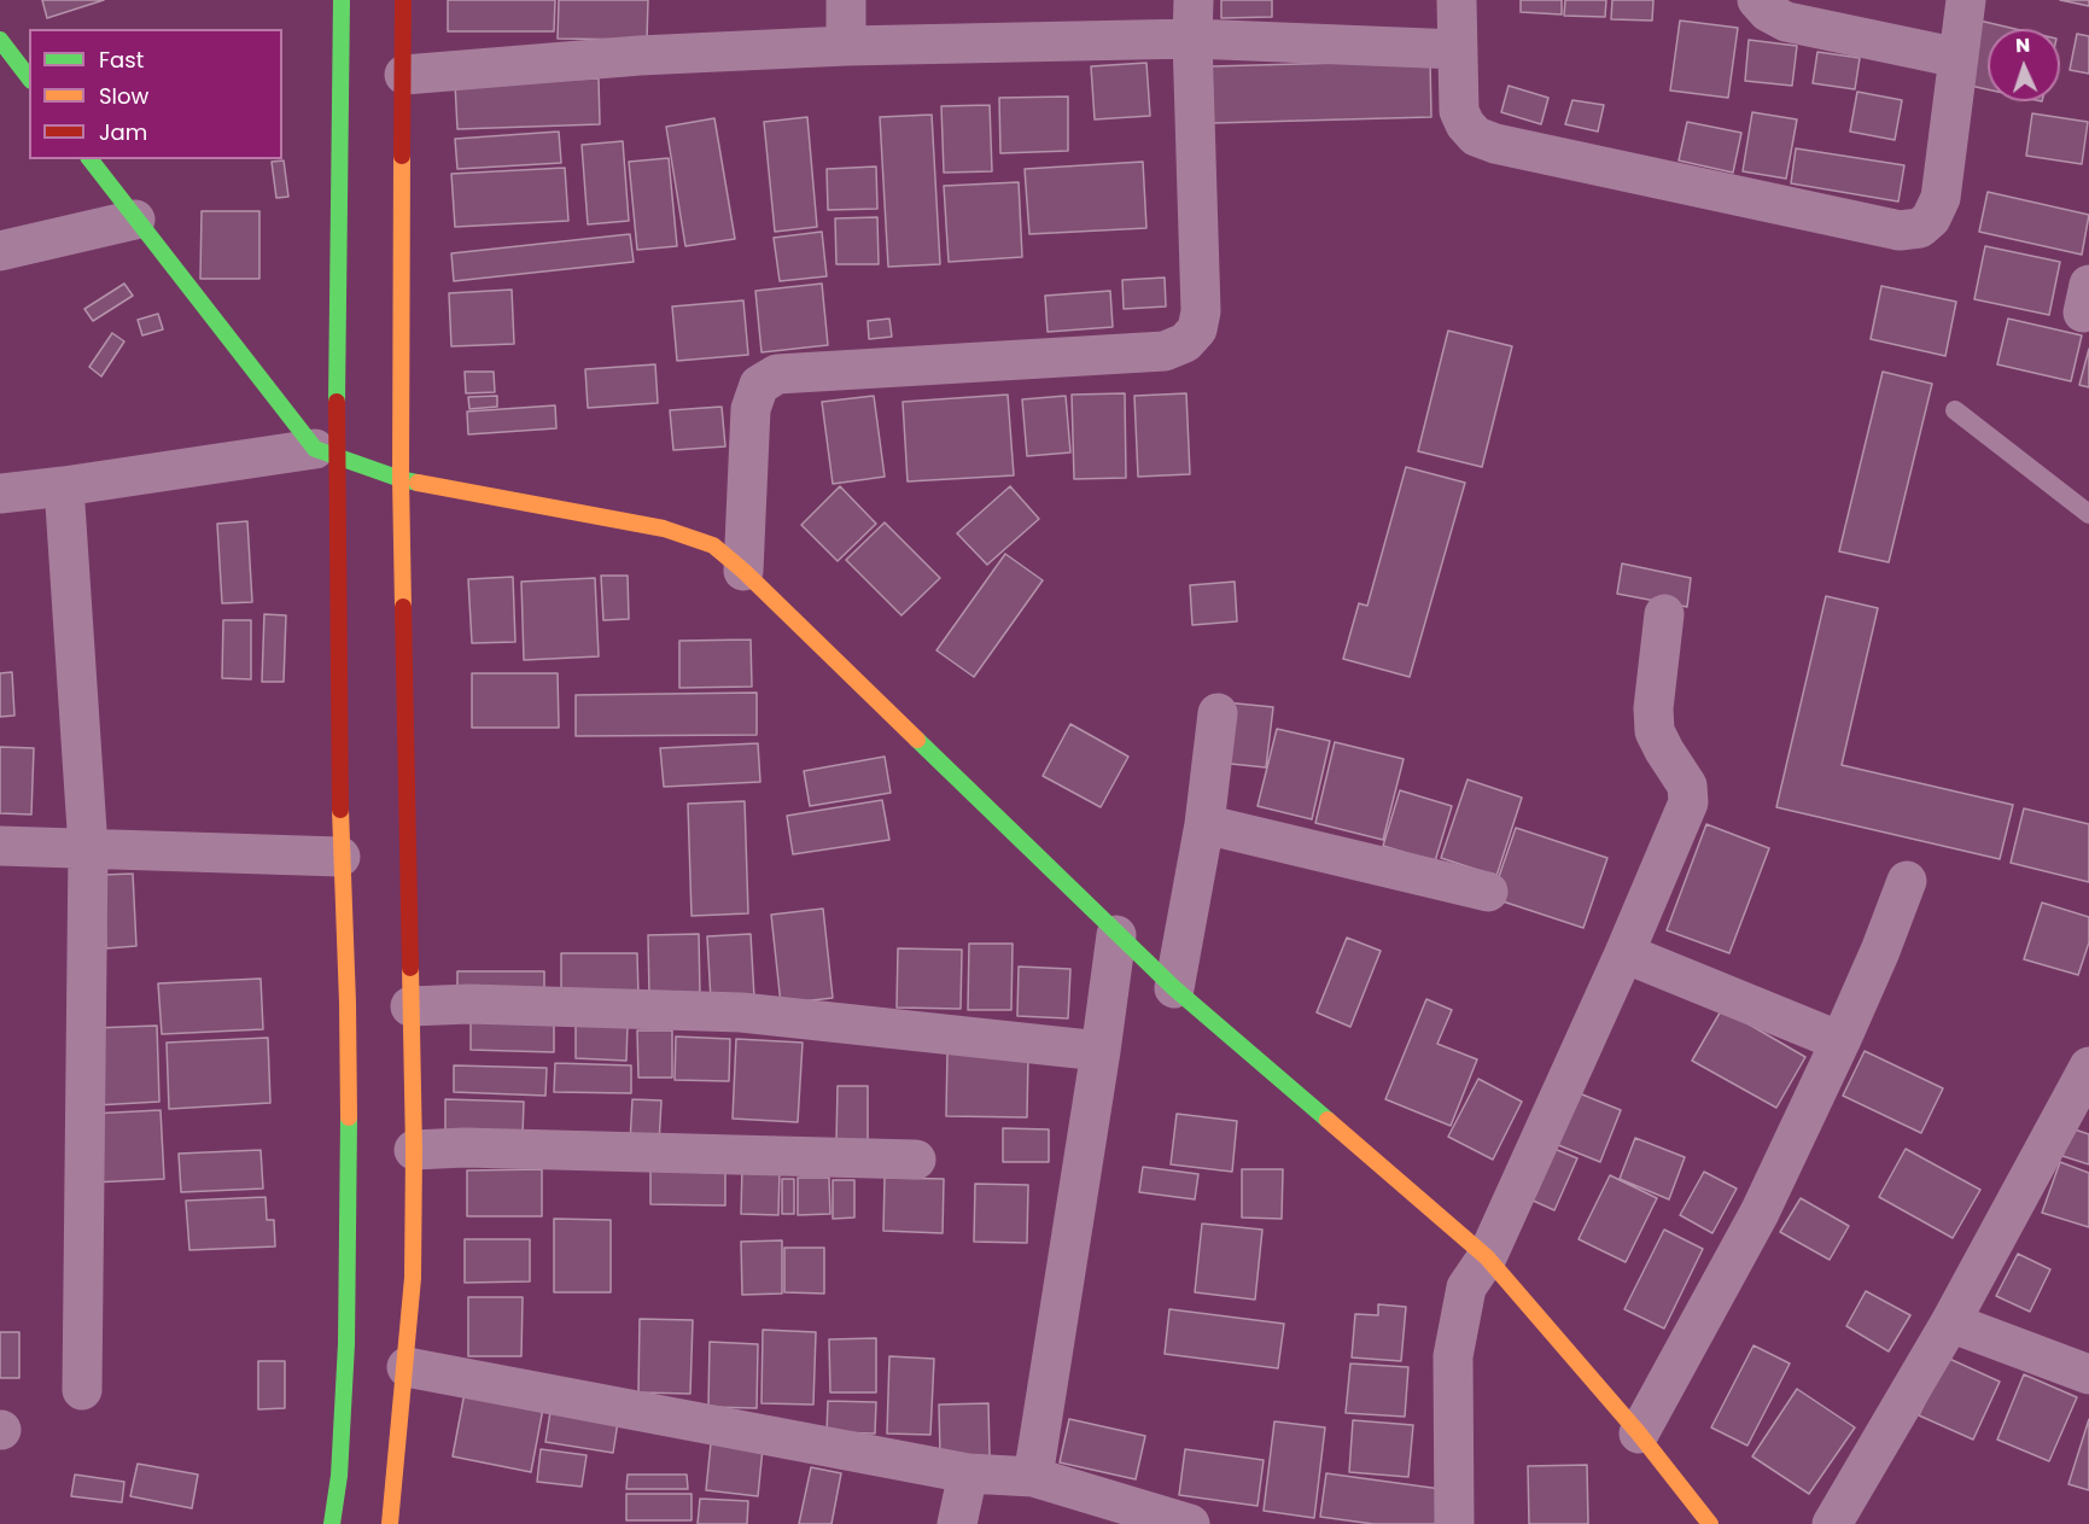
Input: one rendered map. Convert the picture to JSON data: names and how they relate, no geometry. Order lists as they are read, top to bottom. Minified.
{"legend":["Fast","Slow","Jam"],"north":"top"}
